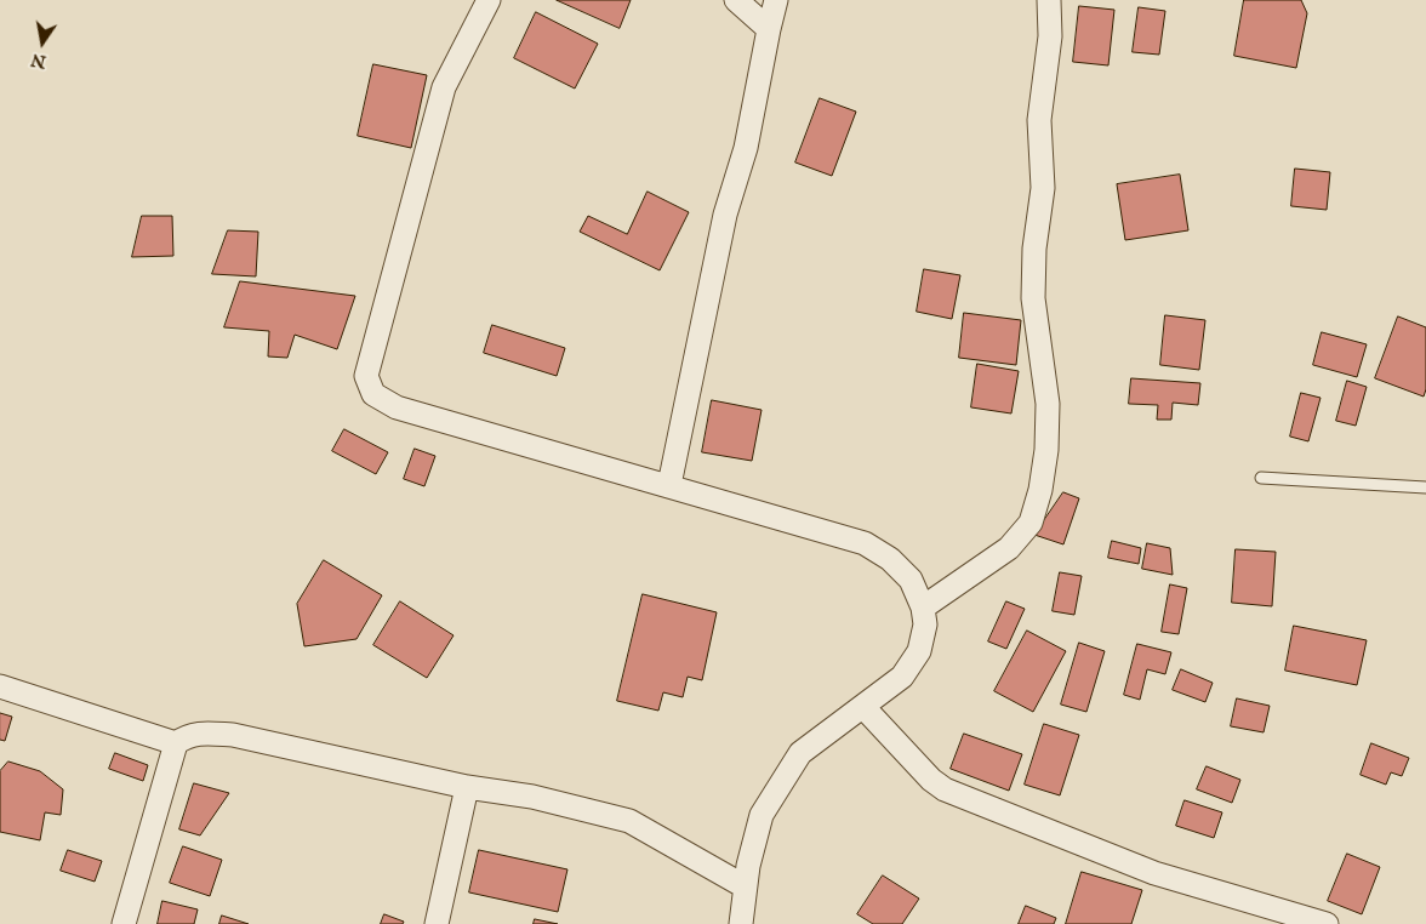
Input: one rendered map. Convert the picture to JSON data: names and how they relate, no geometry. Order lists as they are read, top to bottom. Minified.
{"north":"bottom"}
